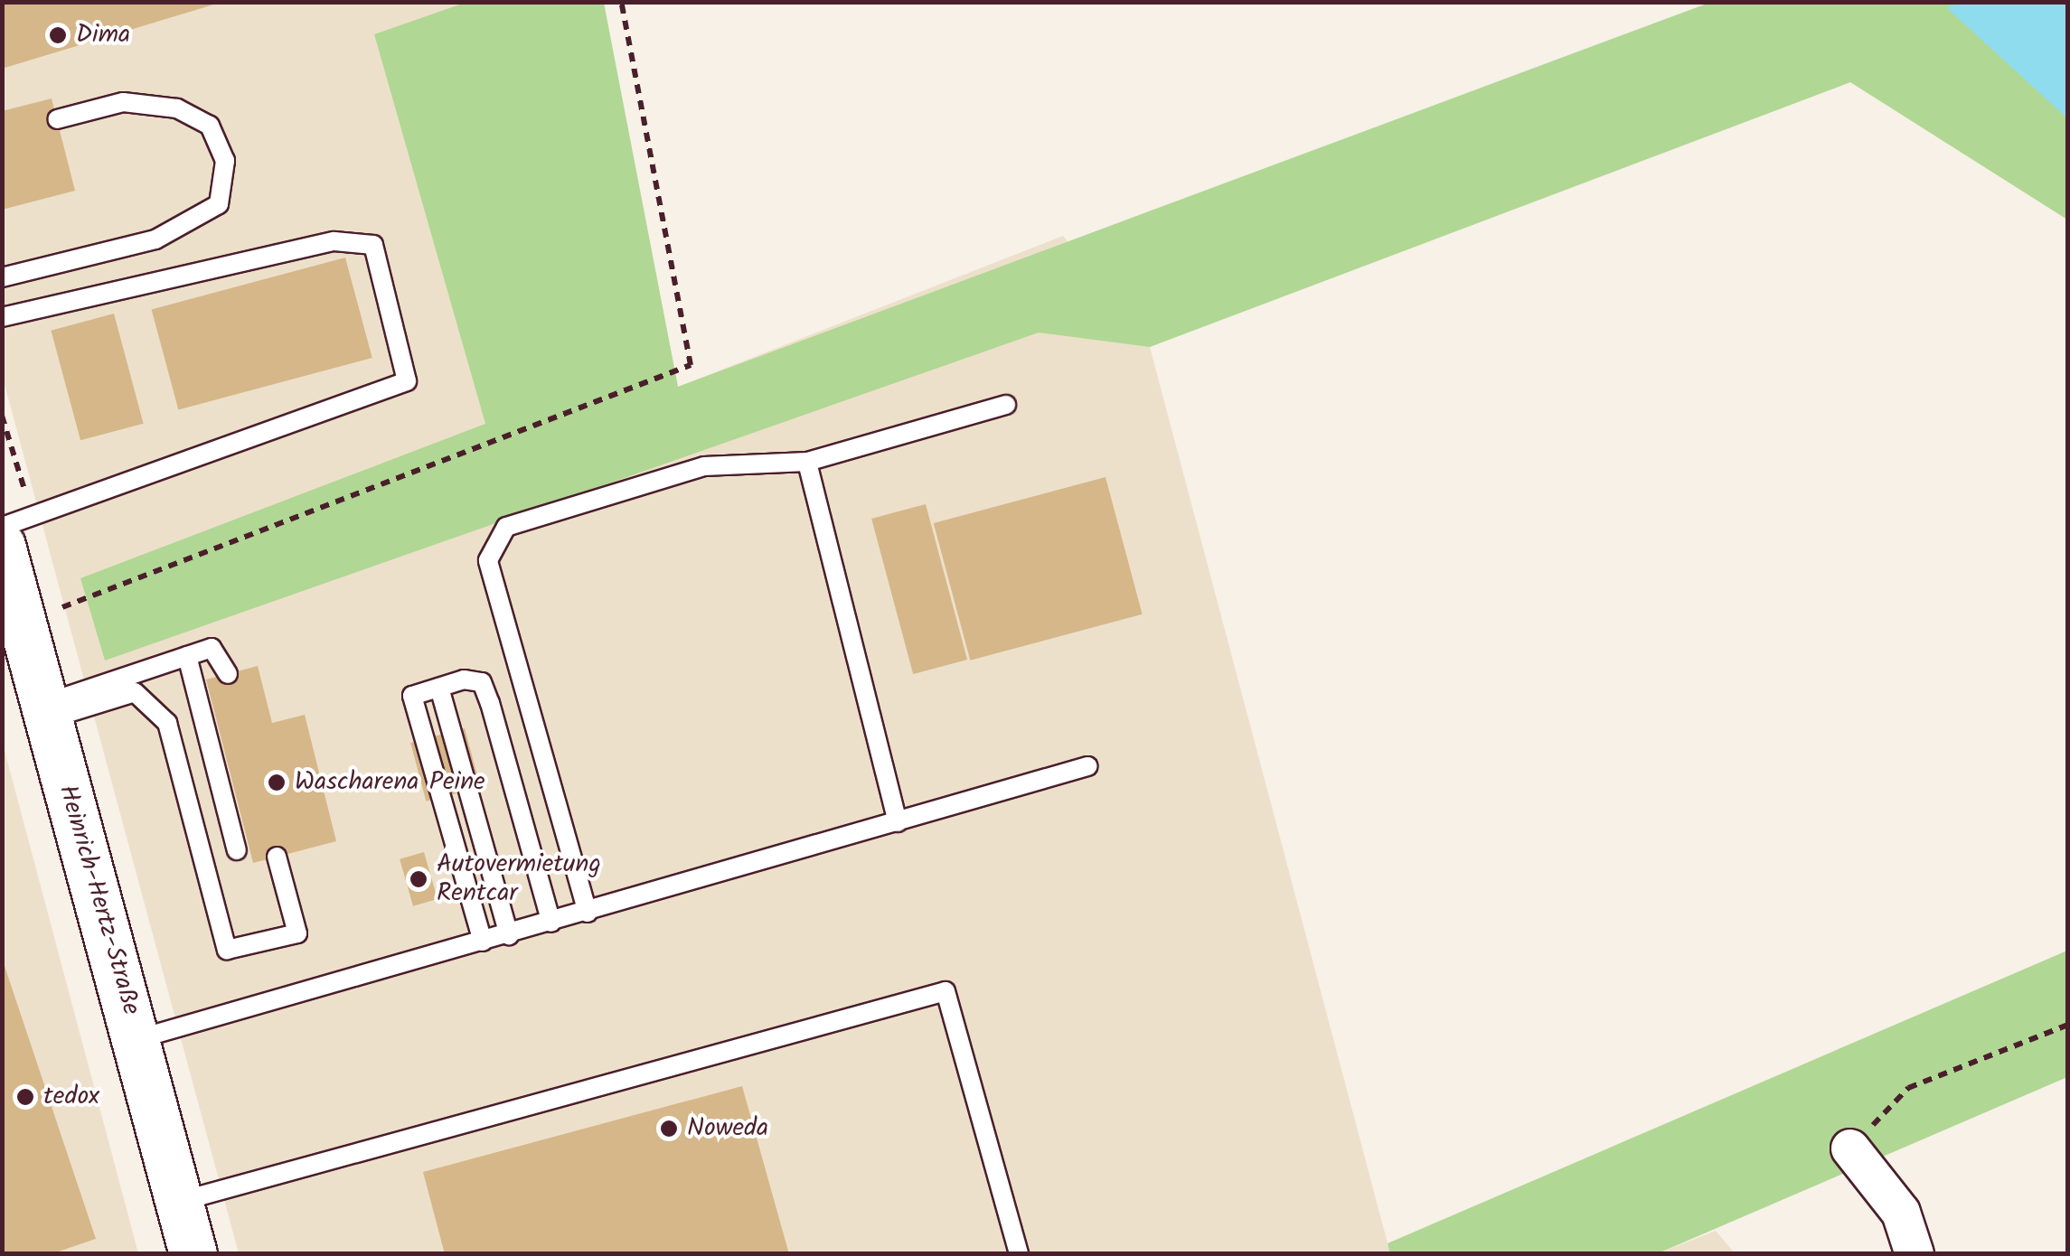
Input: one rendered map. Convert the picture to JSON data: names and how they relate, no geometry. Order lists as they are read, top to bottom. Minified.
{"streets":{"street":["Heinrich-Hertz-Straße"]},"places":["Dima","Wascharena Peine","Autovermietung Rentcar","tedox","Noweda"]}
